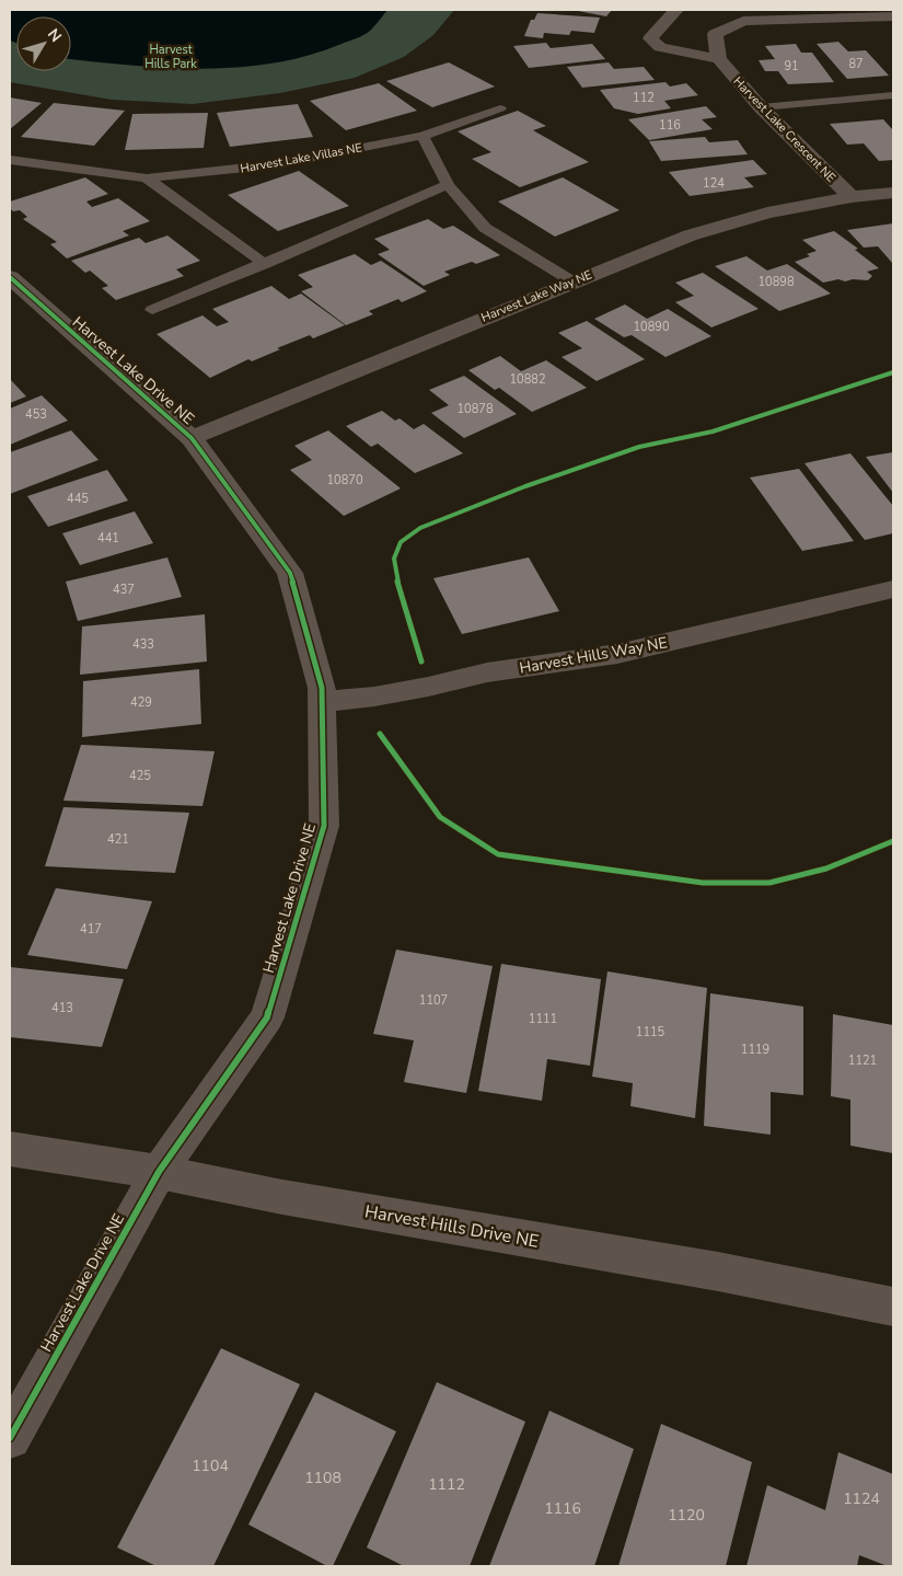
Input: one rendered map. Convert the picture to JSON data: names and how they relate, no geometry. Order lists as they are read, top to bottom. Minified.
{"streets":{"street":["Harvest Lake Crescent NE","Harvest Lake Way NE","Harvest Lake Drive NE","Harvest Hills Way NE","Harvest Hills Drive NE"],"lane":["Harvest Lake Villas NE"]},"crossings":[["Harvest Lake Crescent NE","Harvest Lake Way NE"],["Harvest Lake Way NE","Harvest Lake Drive NE"],["Harvest Lake Drive NE","Harvest Hills Way NE"],["Harvest Lake Drive NE","Harvest Hills Drive NE"]],"parks":["Harvest Hills Park"],"house_numbers":["87","91","112","116","124","10898","10890","10882","10878","453","10870","445","441","437","433","429","425","421","417","1107","413","1111","1115","1119","1121","1104","1108","1112","1124","1116","1120"],"north":"top right"}
